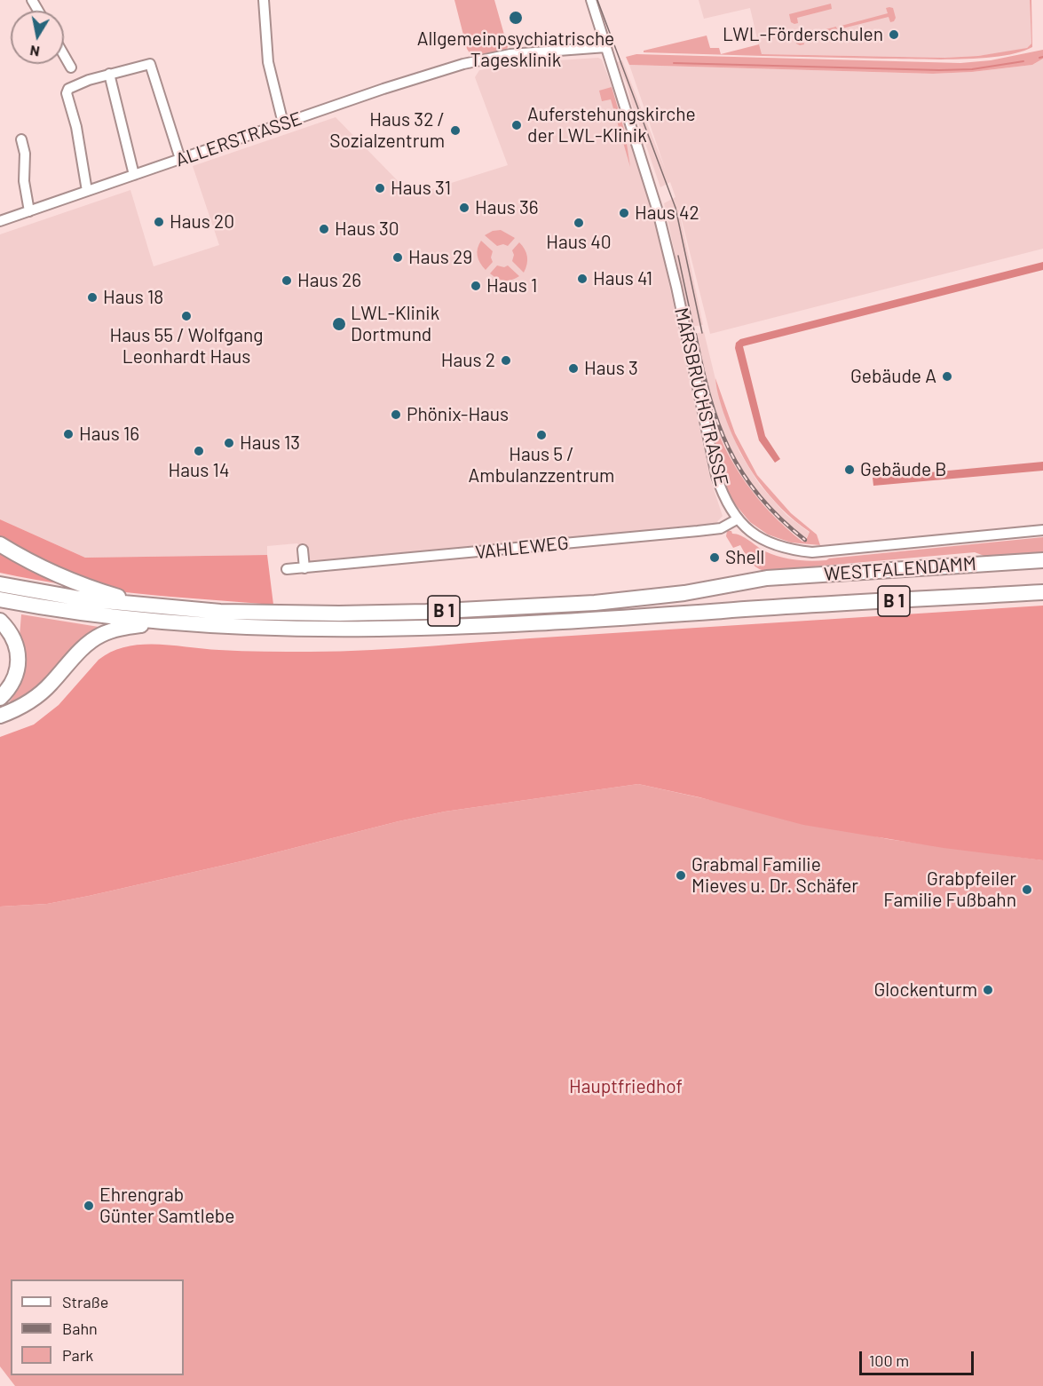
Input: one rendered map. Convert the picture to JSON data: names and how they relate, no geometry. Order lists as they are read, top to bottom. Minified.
{"streets":{"highway":["WESTFALENDAMM","B 1"],"street":["ALLERSTRASSE","MARSBRUCHSTRASSE","VAHLEWEG"]},"crossings":[["ALLERSTRASSE","MARSBRUCHSTRASSE"],["MARSBRUCHSTRASSE","VAHLEWEG"],["WESTFALENDAMM","B 1"]],"parks":["Hauptfriedhof"],"places":["Allgemeinpsychiatrische Tagesklinik","LWL-Förderschulen","Auferstehungskirche der LWL-Klinik","Haus 32 / Sozialzentrum","Haus 31","Haus 36","Haus 42","Haus 20","Haus 40","Haus 30","Haus 29","Haus 41","Haus 26","Haus 1","Haus 18","Haus 55 / Wolfgang Leonhardt Haus","LWL-Klinik Dortmund","Haus 2","Haus 3","Gebäude A","Phönix-Haus","Haus 16","Haus 5 / Ambulanzzentrum","Haus 13","Haus 14","Gebäude B","Shell","Grabmal Familie Mieves u. Dr. Schäfer","Grabpfeiler Familie Fußbahn","Glockenturm","Ehrengrab Günter Samtlebe"],"legend":["Straße","Bahn","Park"],"scale_bar":"100 m","north":"bottom"}
